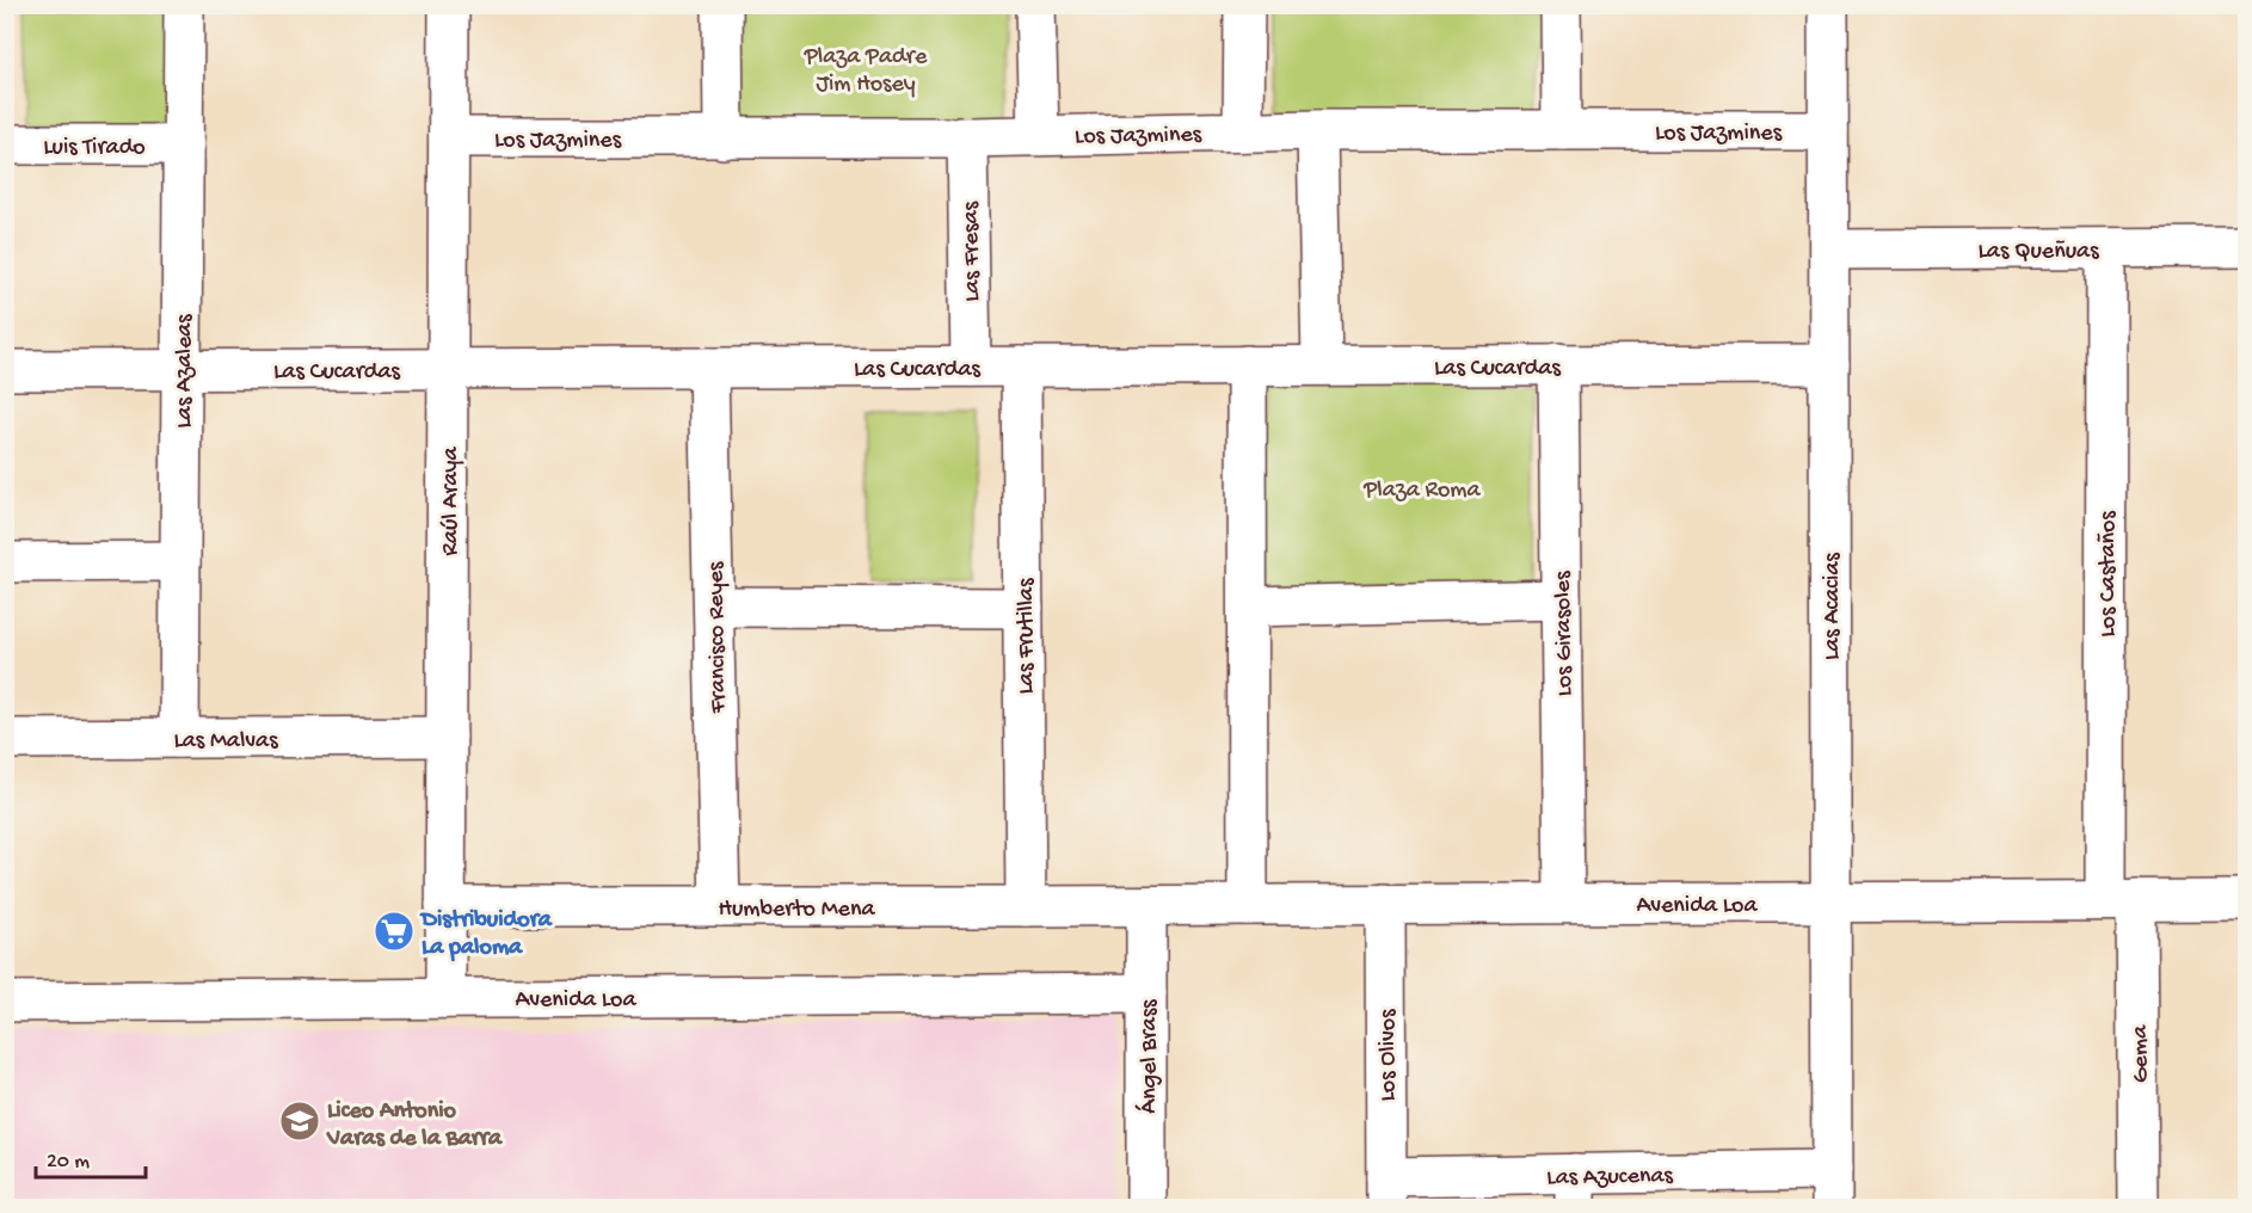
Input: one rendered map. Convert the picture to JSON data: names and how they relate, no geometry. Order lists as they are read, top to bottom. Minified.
{"streets":{"street":["Los Jazmines","Luis Tirado","Las Queñuas","Las Fresas","Las Cucardas","Las Azaleas","Raúl Araya","Los Castaños","Las Acacias","Los Girasoles","Las Frutillas","Francisco Reyes","Las Malvas","Avenida Loa","Humberto Mena","Gema","Los Olivos","Ángel Brass","Las Azucenas"]},"crossings":[["Los Jazmines","Las Fresas"],["Los Jazmines","Raúl Araya"],["Los Jazmines","Las Acacias"],["Luis Tirado","Las Azaleas"],["Las Queñuas","Los Castaños"],["Las Queñuas","Las Acacias"],["Las Fresas","Las Cucardas"],["Las Cucardas","Las Azaleas"],["Las Cucardas","Raúl Araya"],["Las Cucardas","Las Acacias"],["Las Cucardas","Los Girasoles"],["Las Cucardas","Las Frutillas"],["Las Cucardas","Francisco Reyes"],["Las Azaleas","Las Malvas"],["Raúl Araya","Las Malvas"],["Raúl Araya","Avenida Loa"],["Raúl Araya","Humberto Mena"],["Los Castaños","Avenida Loa"],["Los Castaños","Gema"],["Las Acacias","Avenida Loa"],["Las Acacias","Las Azucenas"],["Los Girasoles","Avenida Loa"],["Las Frutillas","Humberto Mena"],["Francisco Reyes","Humberto Mena"],["Avenida Loa","Humberto Mena"],["Avenida Loa","Gema"],["Avenida Loa","Los Olivos"],["Avenida Loa","Ángel Brass"],["Humberto Mena","Ángel Brass"],["Los Olivos","Las Azucenas"]],"parks":["Plaza Padre Jim Hosey","Plaza Roma"],"places":{"supermarket":["Distribuidora La paloma"],"school or university":["Liceo Antonio Varas de la Barra"]},"scale_bar":"20 m"}
